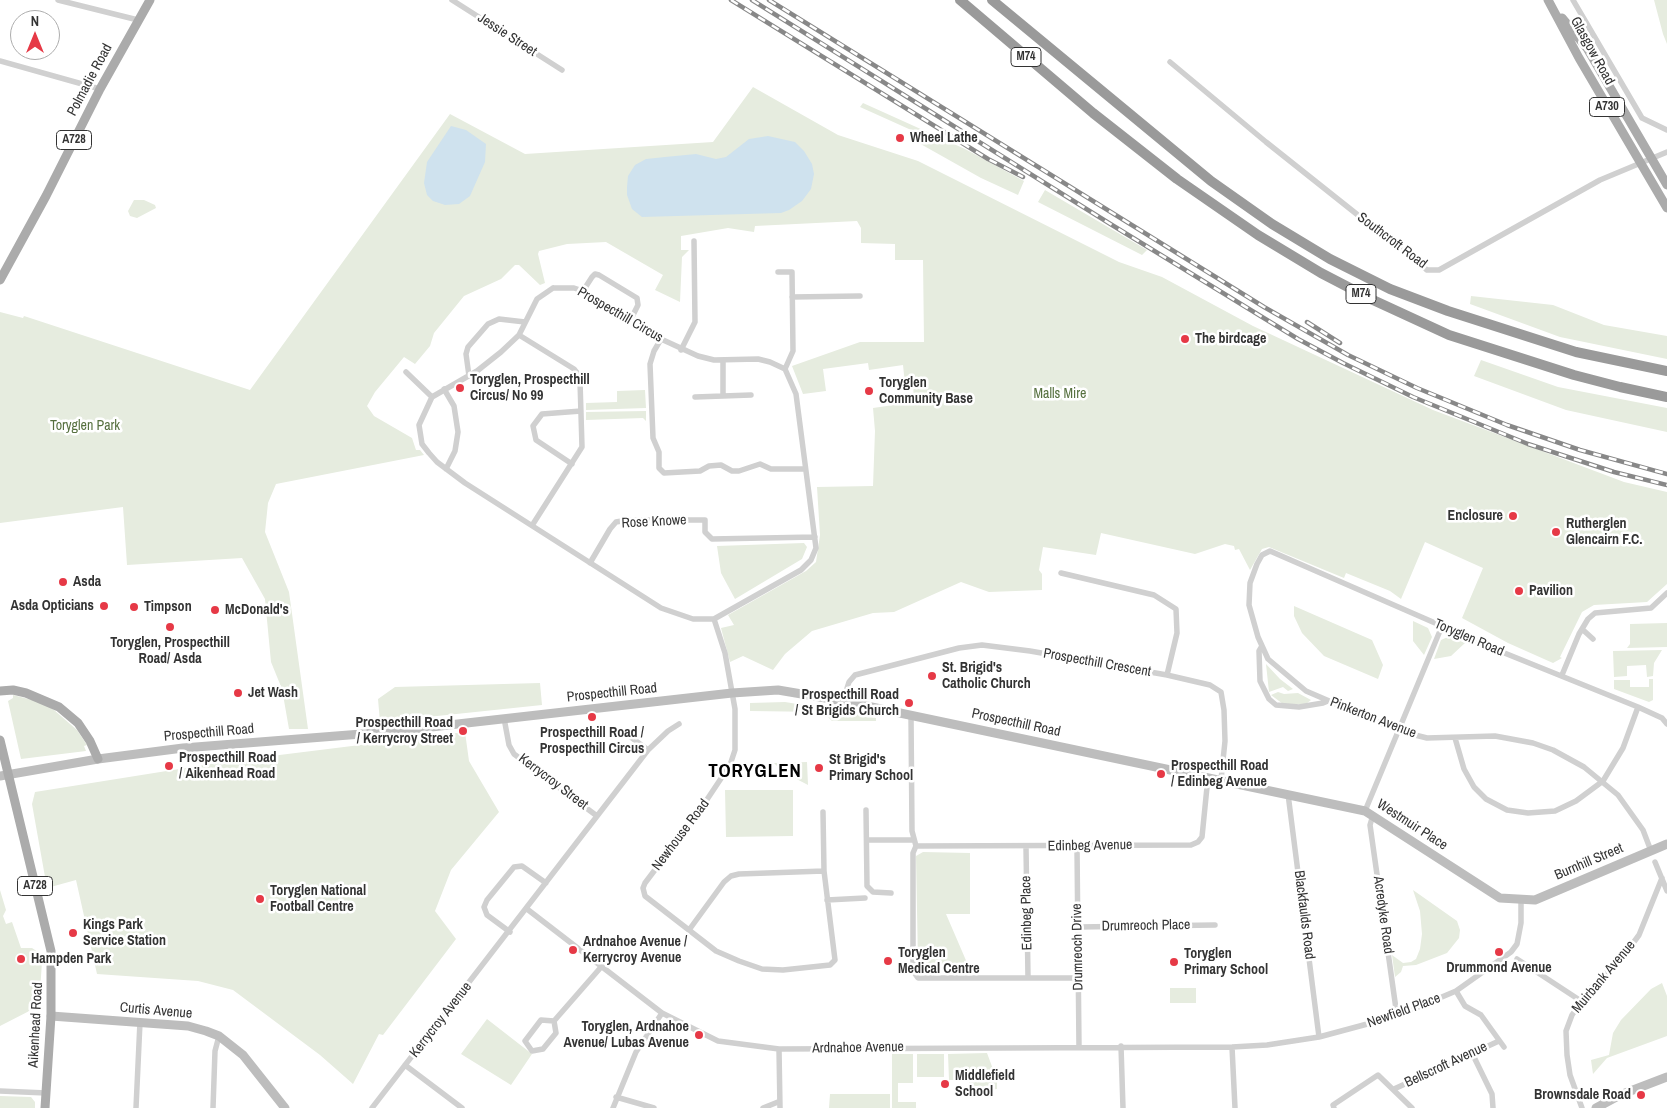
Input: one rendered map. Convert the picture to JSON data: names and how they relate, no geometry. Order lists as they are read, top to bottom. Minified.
{"streets":{"highway":["M74"],"main road":["Glasgow Road","Polmadie Road","A730","A728","Prospecthill Road","Westmuir Place","Burnhill Street","Curtis Avenue","Aikenhead Road"],"street":["Jessie Street","Southcroft Road","Prospecthill Circus","Rose Knowe","Toryglen Road","Prospecthill Crescent","Pinkerton Avenue","Kerrycroy Street","Newhouse Road","Edinbeg Avenue","Edinbeg Place","Blackfaulds Road","Acredyke Road","Drumreoch Place","Drumreoch Drive","Muirbank Avenue","Newfield Place","Kerrycroy Avenue","Ardnahoe Avenue","Bellscroft Avenue"]},"crossings":[["Glasgow Road","Southcroft Road"],["Toryglen Road","Pinkerton Avenue"],["Prospecthill Crescent","Prospecthill Road"],["Prospecthill Crescent","Westmuir Place"],["Prospecthill Road","Kerrycroy Street"],["Prospecthill Road","Westmuir Place"],["Prospecthill Road","Newhouse Road"],["Prospecthill Road","Edinbeg Avenue"],["Prospecthill Road","Aikenhead Road"],["Pinkerton Avenue","Burnhill Street"],["Kerrycroy Street","Kerrycroy Avenue"],["Westmuir Place","Burnhill Street"],["Westmuir Place","Blackfaulds Road"],["Westmuir Place","Acredyke Road"],["Westmuir Place","Newfield Place"],["Edinbeg Avenue","Edinbeg Place"],["Edinbeg Avenue","Drumreoch Drive"],["Burnhill Street","Newfield Place"],["Blackfaulds Road","Newfield Place"],["Acredyke Road","Newfield Place"],["Drumreoch Place","Drumreoch Drive"],["Drumreoch Drive","Ardnahoe Avenue"],["Curtis Avenue","Aikenhead Road"],["Newfield Place","Ardnahoe Avenue"],["Newfield Place","Bellscroft Avenue"],["Kerrycroy Avenue","Ardnahoe Avenue"]],"districts":["TORYGLEN"],"parks":["Malls Mire","Toryglen Park"],"places":["Wheel Lathe","The birdcage","Toryglen, Prospecthill Circus/ No 99","Toryglen Community Base","Enclosure","Rutherglen Glencairn F.C.","Asda","Pavilion","Asda Opticians","Timpson","McDonald's","Toryglen, Prospecthill Road/ Asda","St. Brigid's Catholic Church","Jet Wash","Prospecthill Road / St Brigids Church","Prospecthill Road / Prospecthill Circus","Prospecthill Road / Kerrycroy Street","Prospecthill Road / Aikenhead Road","St Brigid's Primary School","Prospecthill Road / Edinbeg Avenue","Toryglen National Football Centre","Kings Park Service Station","Ardnahoe Avenue / Kerrycroy Avenue","Drummond Avenue","Hampden Park","Toryglen Medical Centre","Toryglen Primary School","Toryglen, Ardnahoe Avenue/ Lubas Avenue","Middlefield School","Brownsdale Road"],"north":"top"}
